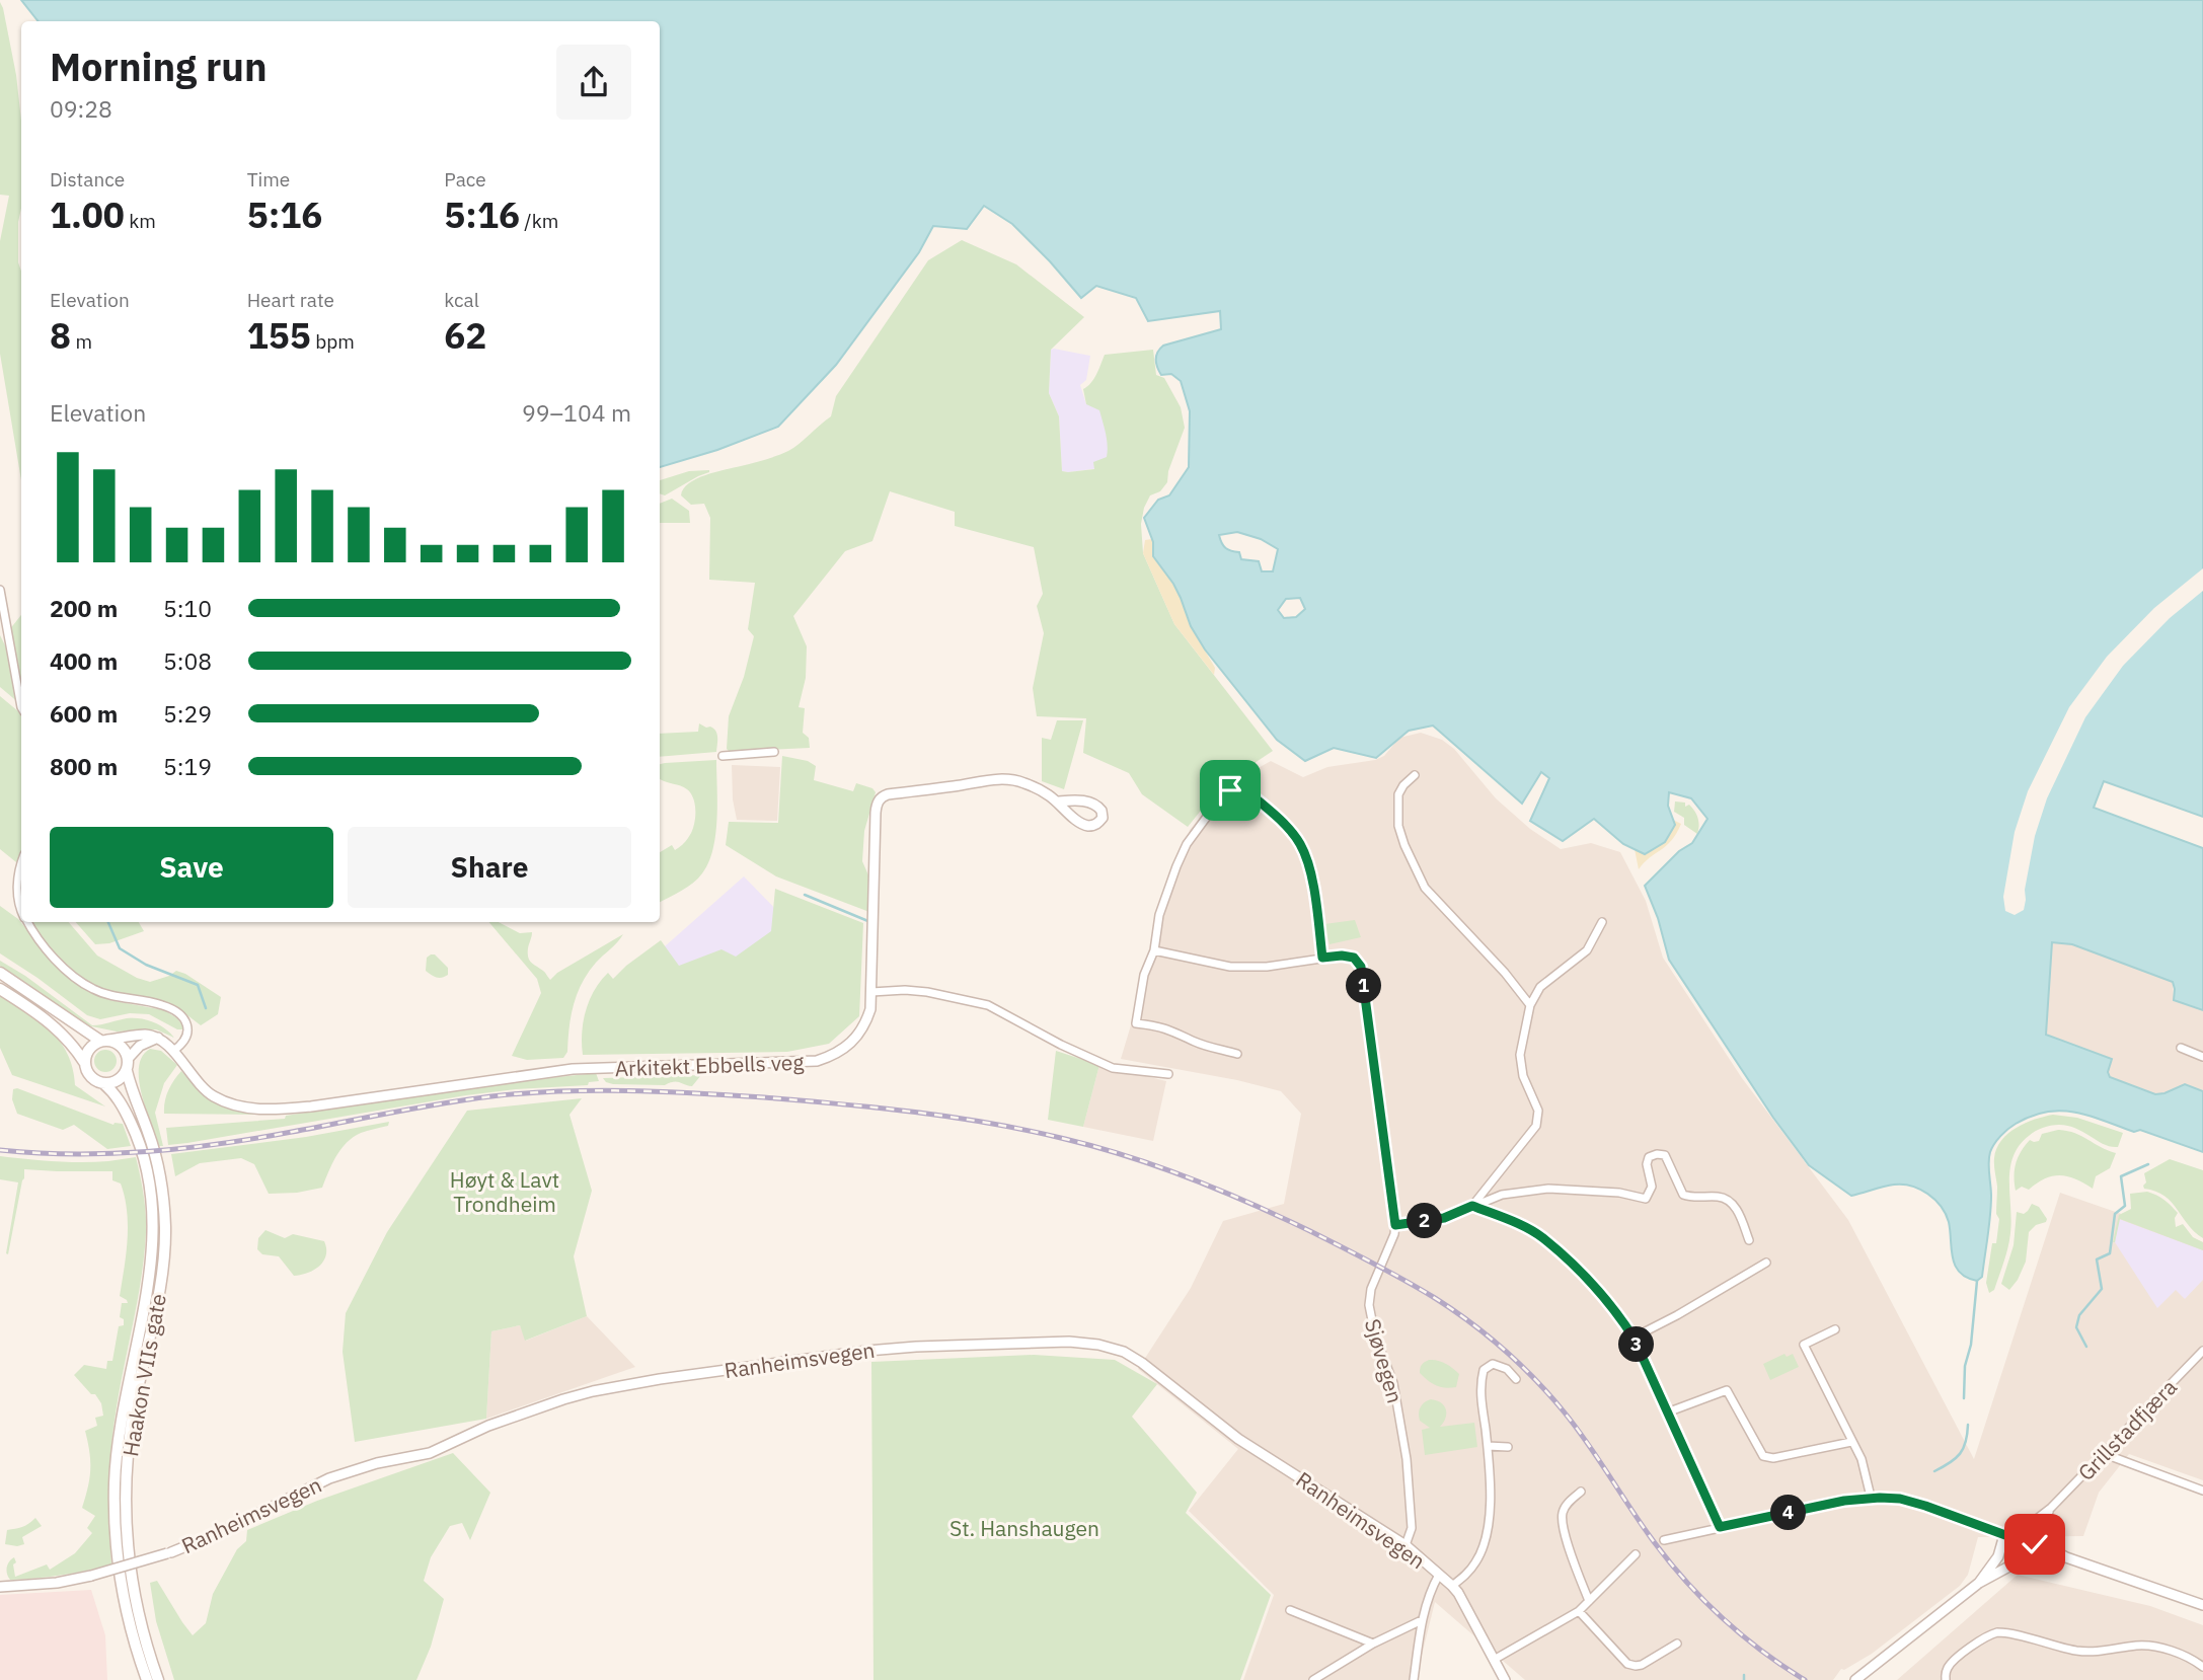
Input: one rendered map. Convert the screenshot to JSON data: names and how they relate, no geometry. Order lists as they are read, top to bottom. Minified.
{"streets":{"main road":["Haakon VIIs gate"],"street":["Arkitekt Ebbells veg","Ranheimsvegen","Sjøvegen","Grillstadfjæra"]},"crossings":[["Ranheimsvegen","Sjøvegen"]],"parks":["Høyt & Lavt Trondheim","St. Hanshaugen"],"page":{"heading":["Morning run","09:28"],"stats":[["Distance","1.00 km"],["Time","5:16"],["Pace","5:16 /km"],["Elevation","8 m"],["Heart rate","155 bpm"],["kcal","62"]],"chart":["Elevation","99–104 m"],"list":[{"name":"200 m","note":"5:10"},{"name":"400 m","note":"5:08"},{"name":"600 m","note":"5:29"},{"name":"800 m","note":"5:19"}],"buttons":["Save","Share"],"pins":["1","2","3","4"]}}
